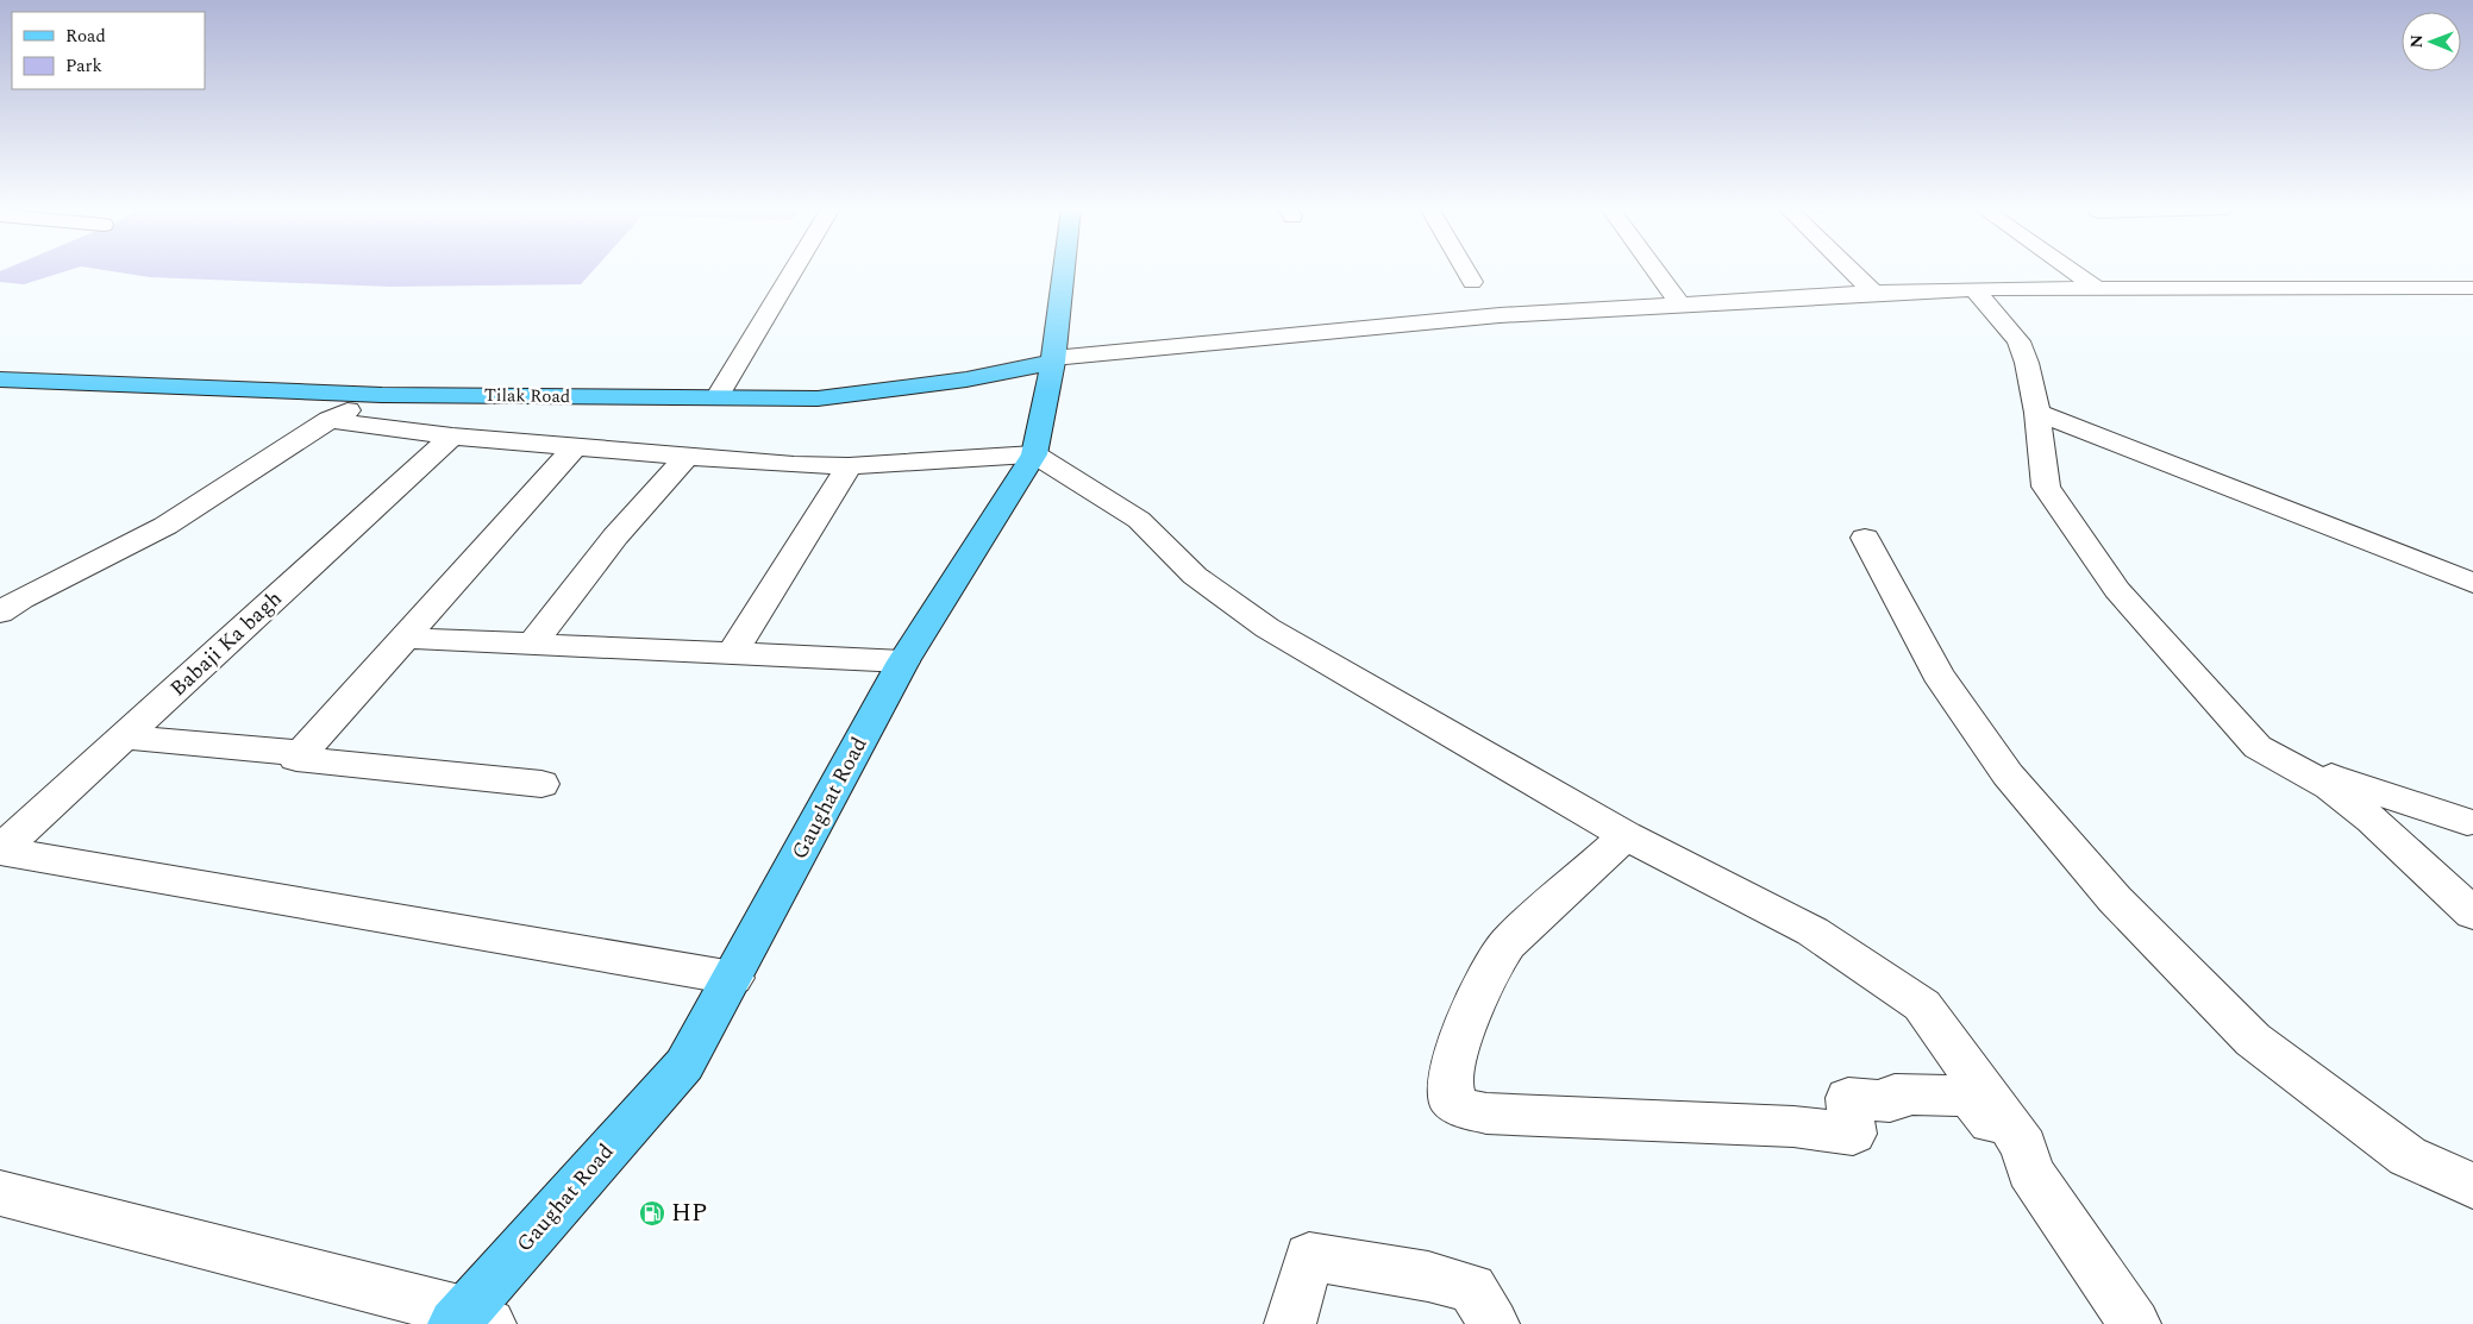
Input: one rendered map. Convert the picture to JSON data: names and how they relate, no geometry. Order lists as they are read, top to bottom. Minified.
{"streets":{"main road":["Tilak Road","Gaughat Road"],"street":["Babaji Ka bagh"]},"crossings":[["Tilak Road","Gaughat Road"]],"places":{"fuel station":["HP"]},"legend":["Road","Park"],"north":"left"}
